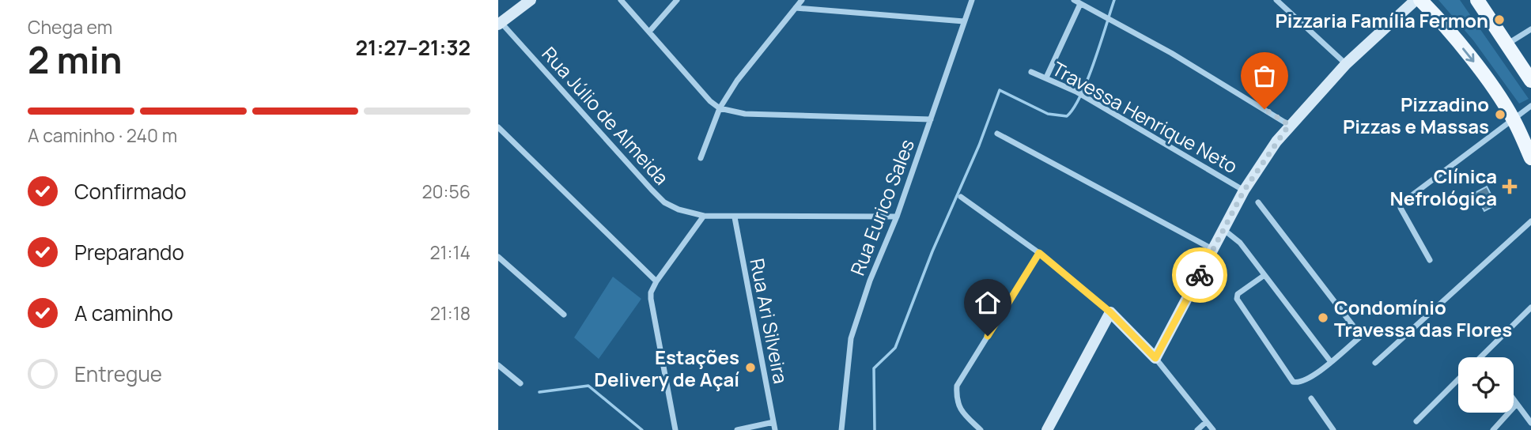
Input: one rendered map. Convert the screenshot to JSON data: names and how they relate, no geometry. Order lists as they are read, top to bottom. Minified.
{"streets":{"street":["Rua Júlio de Almeida","Travessa Henrique Neto","Rua Eurico Sales","Rua Ari Silveira"]},"crossings":[["Rua Júlio de Almeida","Rua Eurico Sales"],["Rua Júlio de Almeida","Rua Ari Silveira"]],"places":{"other":["Pizzaria Família Fermon","Pizzadino Pizzas e Massas","Condomínio Travessa das Flores","Estações Delivery de Açaí"],"health":["Clínica Nefrológica"]},"page":{"heading":["2 min","Chega em","21:27–21:32"],"bar":"A caminho · 240 m","list":[["Confirmado","20:56"],["Preparando","21:14"],["A caminho","21:18"],"Entregue"]}}
